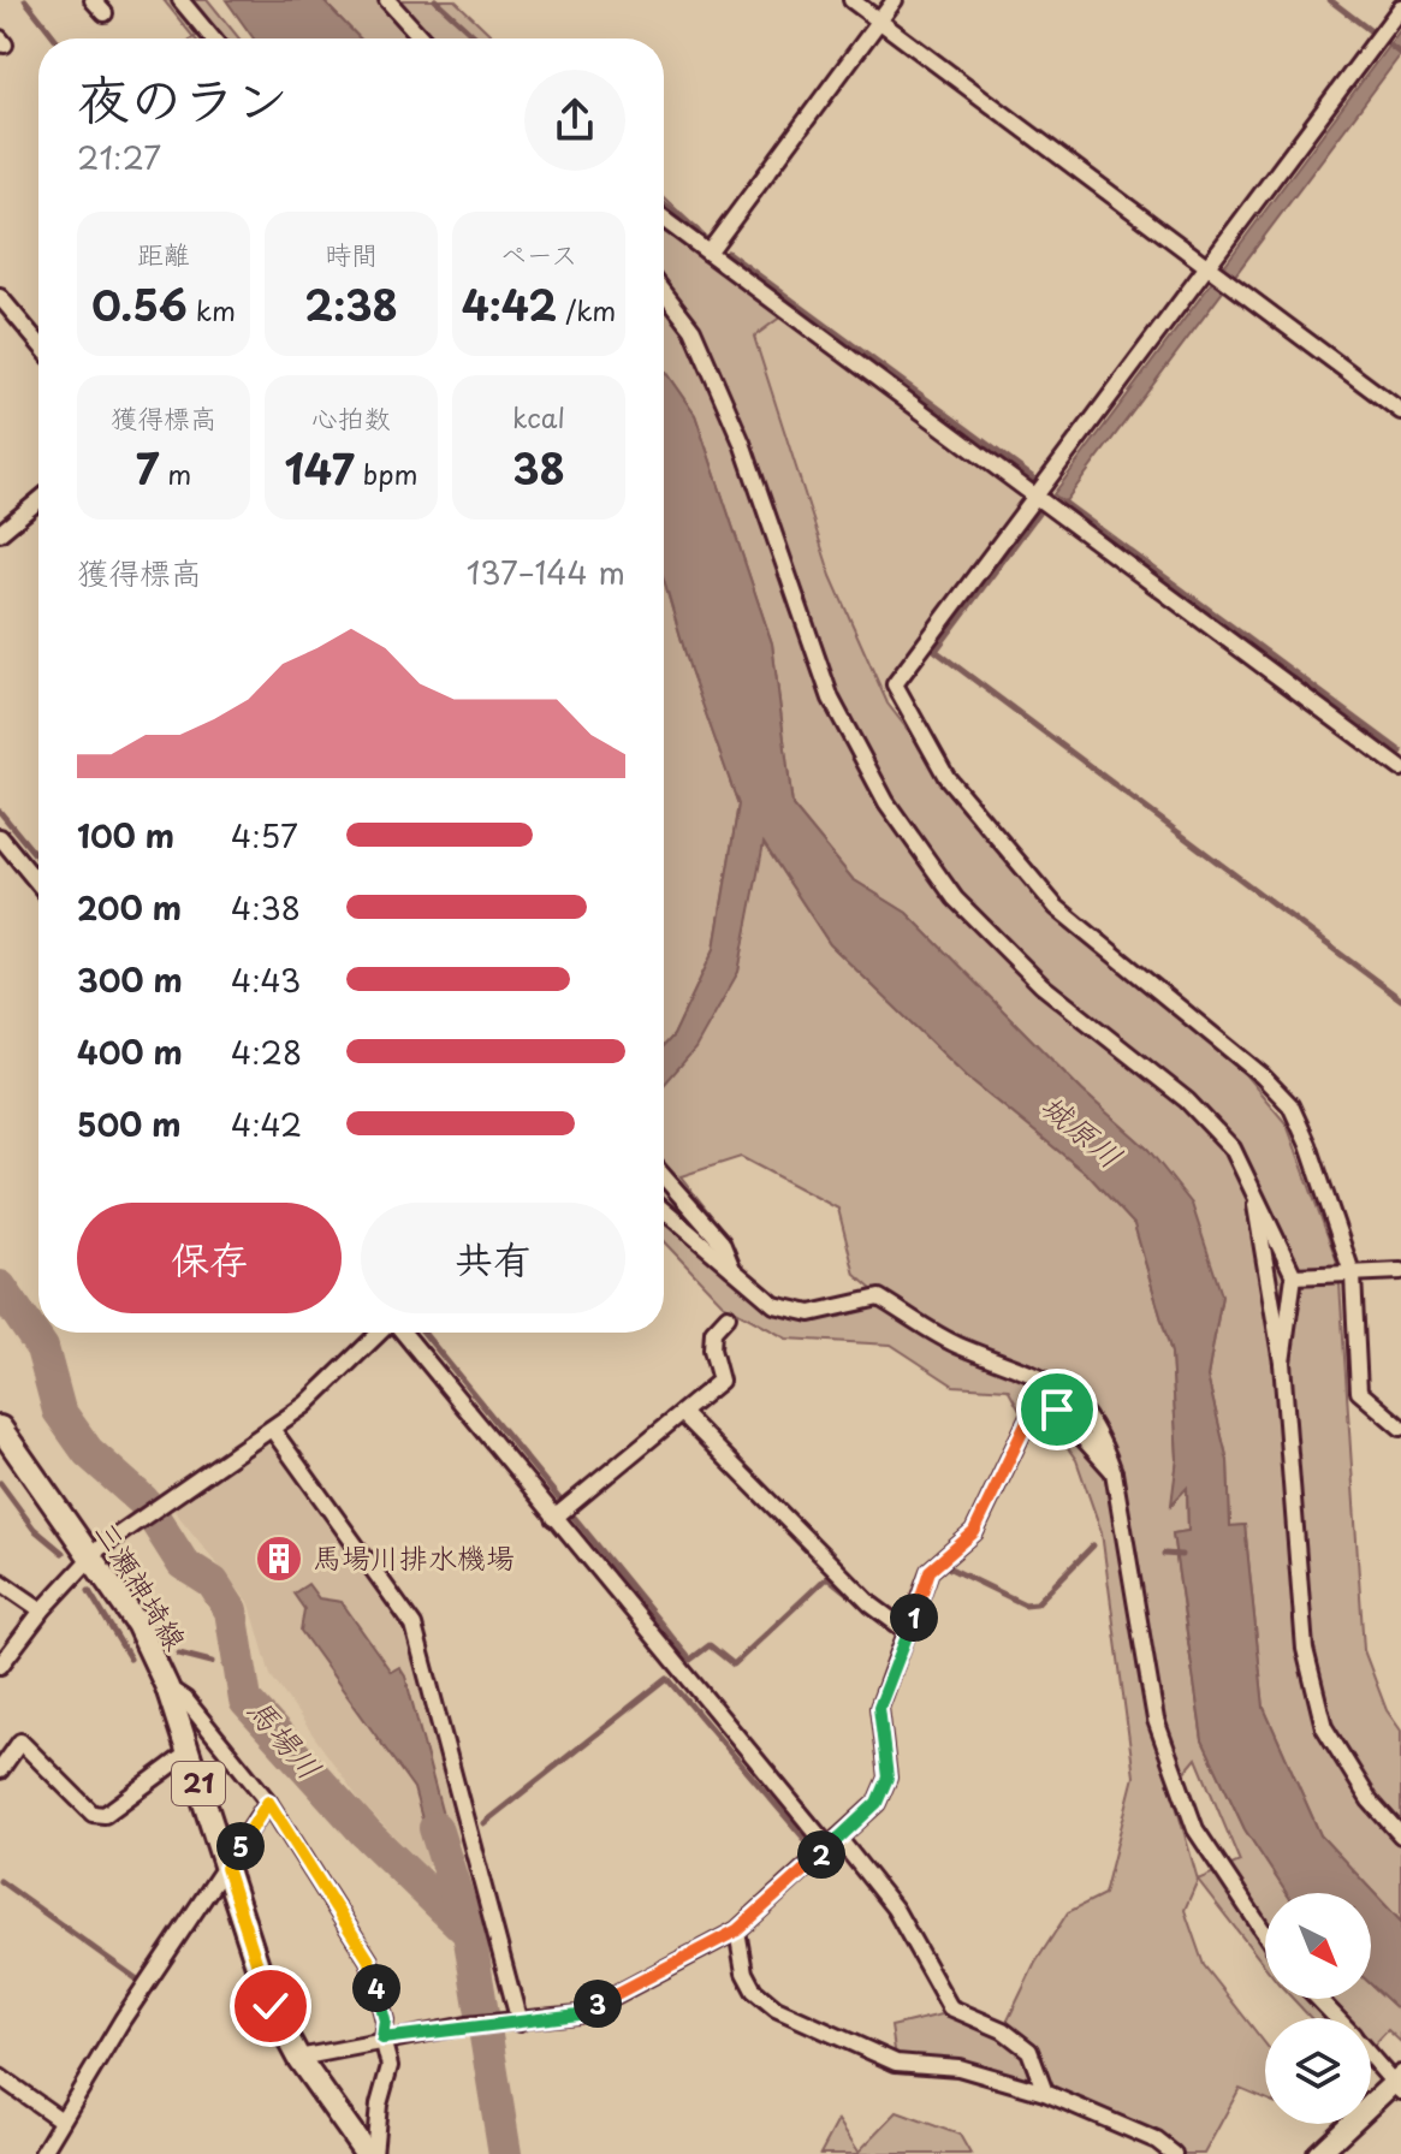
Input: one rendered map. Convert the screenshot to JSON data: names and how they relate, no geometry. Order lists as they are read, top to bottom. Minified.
{"streets":{"main road":["三瀬神埼線","21"]},"water":["城原川","馬場川"],"places":{"building":["馬場川排水機場"]},"north":"bottom right","page":{"heading":["夜のラン","21:27"],"stats":[["距離","0.56 km"],["時間","2:38"],["ペース","4:42 /km"],["獲得標高","7 m"],["心拍数","147 bpm"],["kcal","38"]],"chart":["獲得標高","137–144 m"],"list":[{"name":"100 m","note":"4:57"},{"name":"200 m","note":"4:38"},{"name":"300 m","note":"4:43"},{"name":"400 m","note":"4:28"},{"name":"500 m","note":"4:42"}],"buttons":["保存","共有"],"pins":["1","5","2","4","3"]}}
